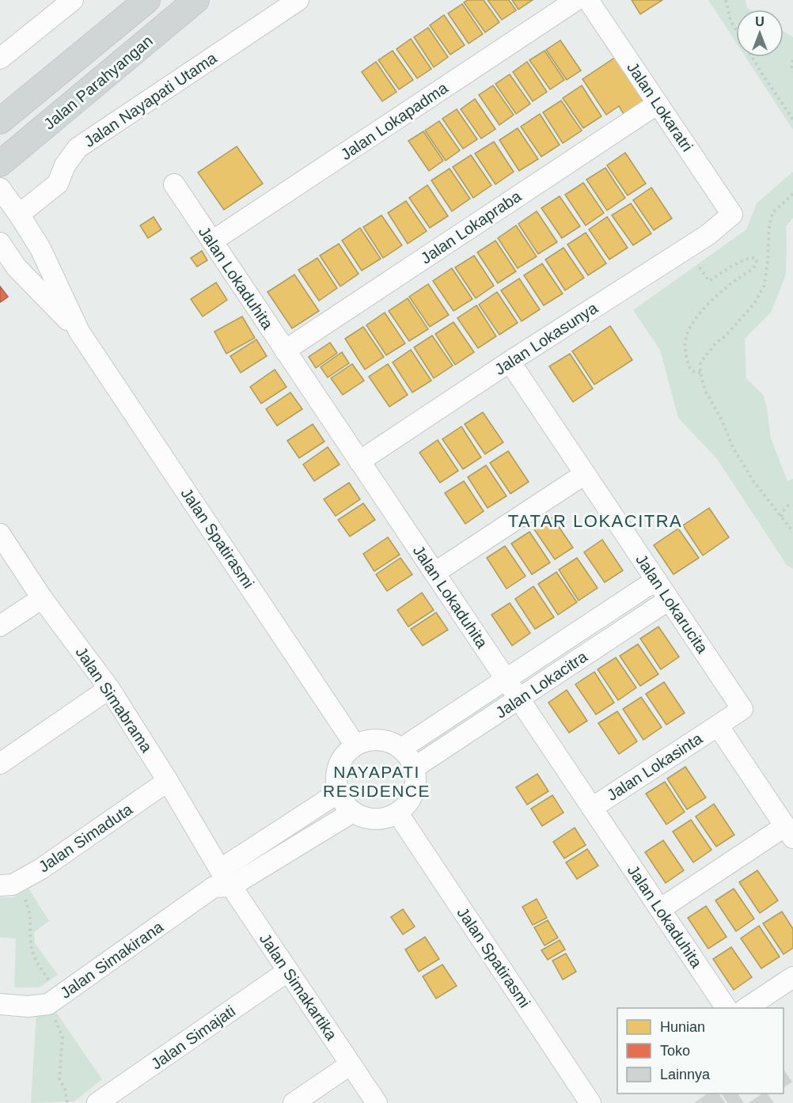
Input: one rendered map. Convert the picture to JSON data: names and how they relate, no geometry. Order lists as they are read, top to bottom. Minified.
{"streets":{"main road":["Jalan Parahyangan"],"street":["Jalan Nayapati Utama","Jalan Lokaratri","Jalan Lokapadma","Jalan Lokapraba","Jalan Lokaduhita","Jalan Lokasunya","Jalan Spatirasmi","Jalan Lokarucita","Jalan Lokacitra","Jalan Simabrama","Jalan Lokasinta","Jalan Simaduta","Jalan Simakirana","Jalan Simakartika","Jalan Simajati"]},"crossings":[["Jalan Nayapati Utama","Jalan Spatirasmi"],["Jalan Lokaratri","Jalan Lokapraba"],["Jalan Lokaratri","Jalan Lokasunya"],["Jalan Lokapadma","Jalan Lokaduhita"],["Jalan Lokapraba","Jalan Lokaduhita"],["Jalan Lokaduhita","Jalan Lokasunya"],["Jalan Lokaduhita","Jalan Lokacitra"],["Jalan Lokaduhita","Jalan Lokasinta"],["Jalan Lokasunya","Jalan Lokarucita"],["Jalan Spatirasmi","Jalan Lokacitra"],["Jalan Lokarucita","Jalan Lokacitra"],["Jalan Lokarucita","Jalan Lokasinta"],["Jalan Simabrama","Jalan Simaduta"],["Jalan Simabrama","Jalan Simakirana"],["Jalan Simabrama","Jalan Simakartika"],["Jalan Simakirana","Jalan Simakartika"],["Jalan Simakartika","Jalan Simajati"]],"districts":["TATAR LOKACITRA","NAYAPATI RESIDENCE"],"legend":["Hunian","Toko","Lainnya"],"north":"top"}
